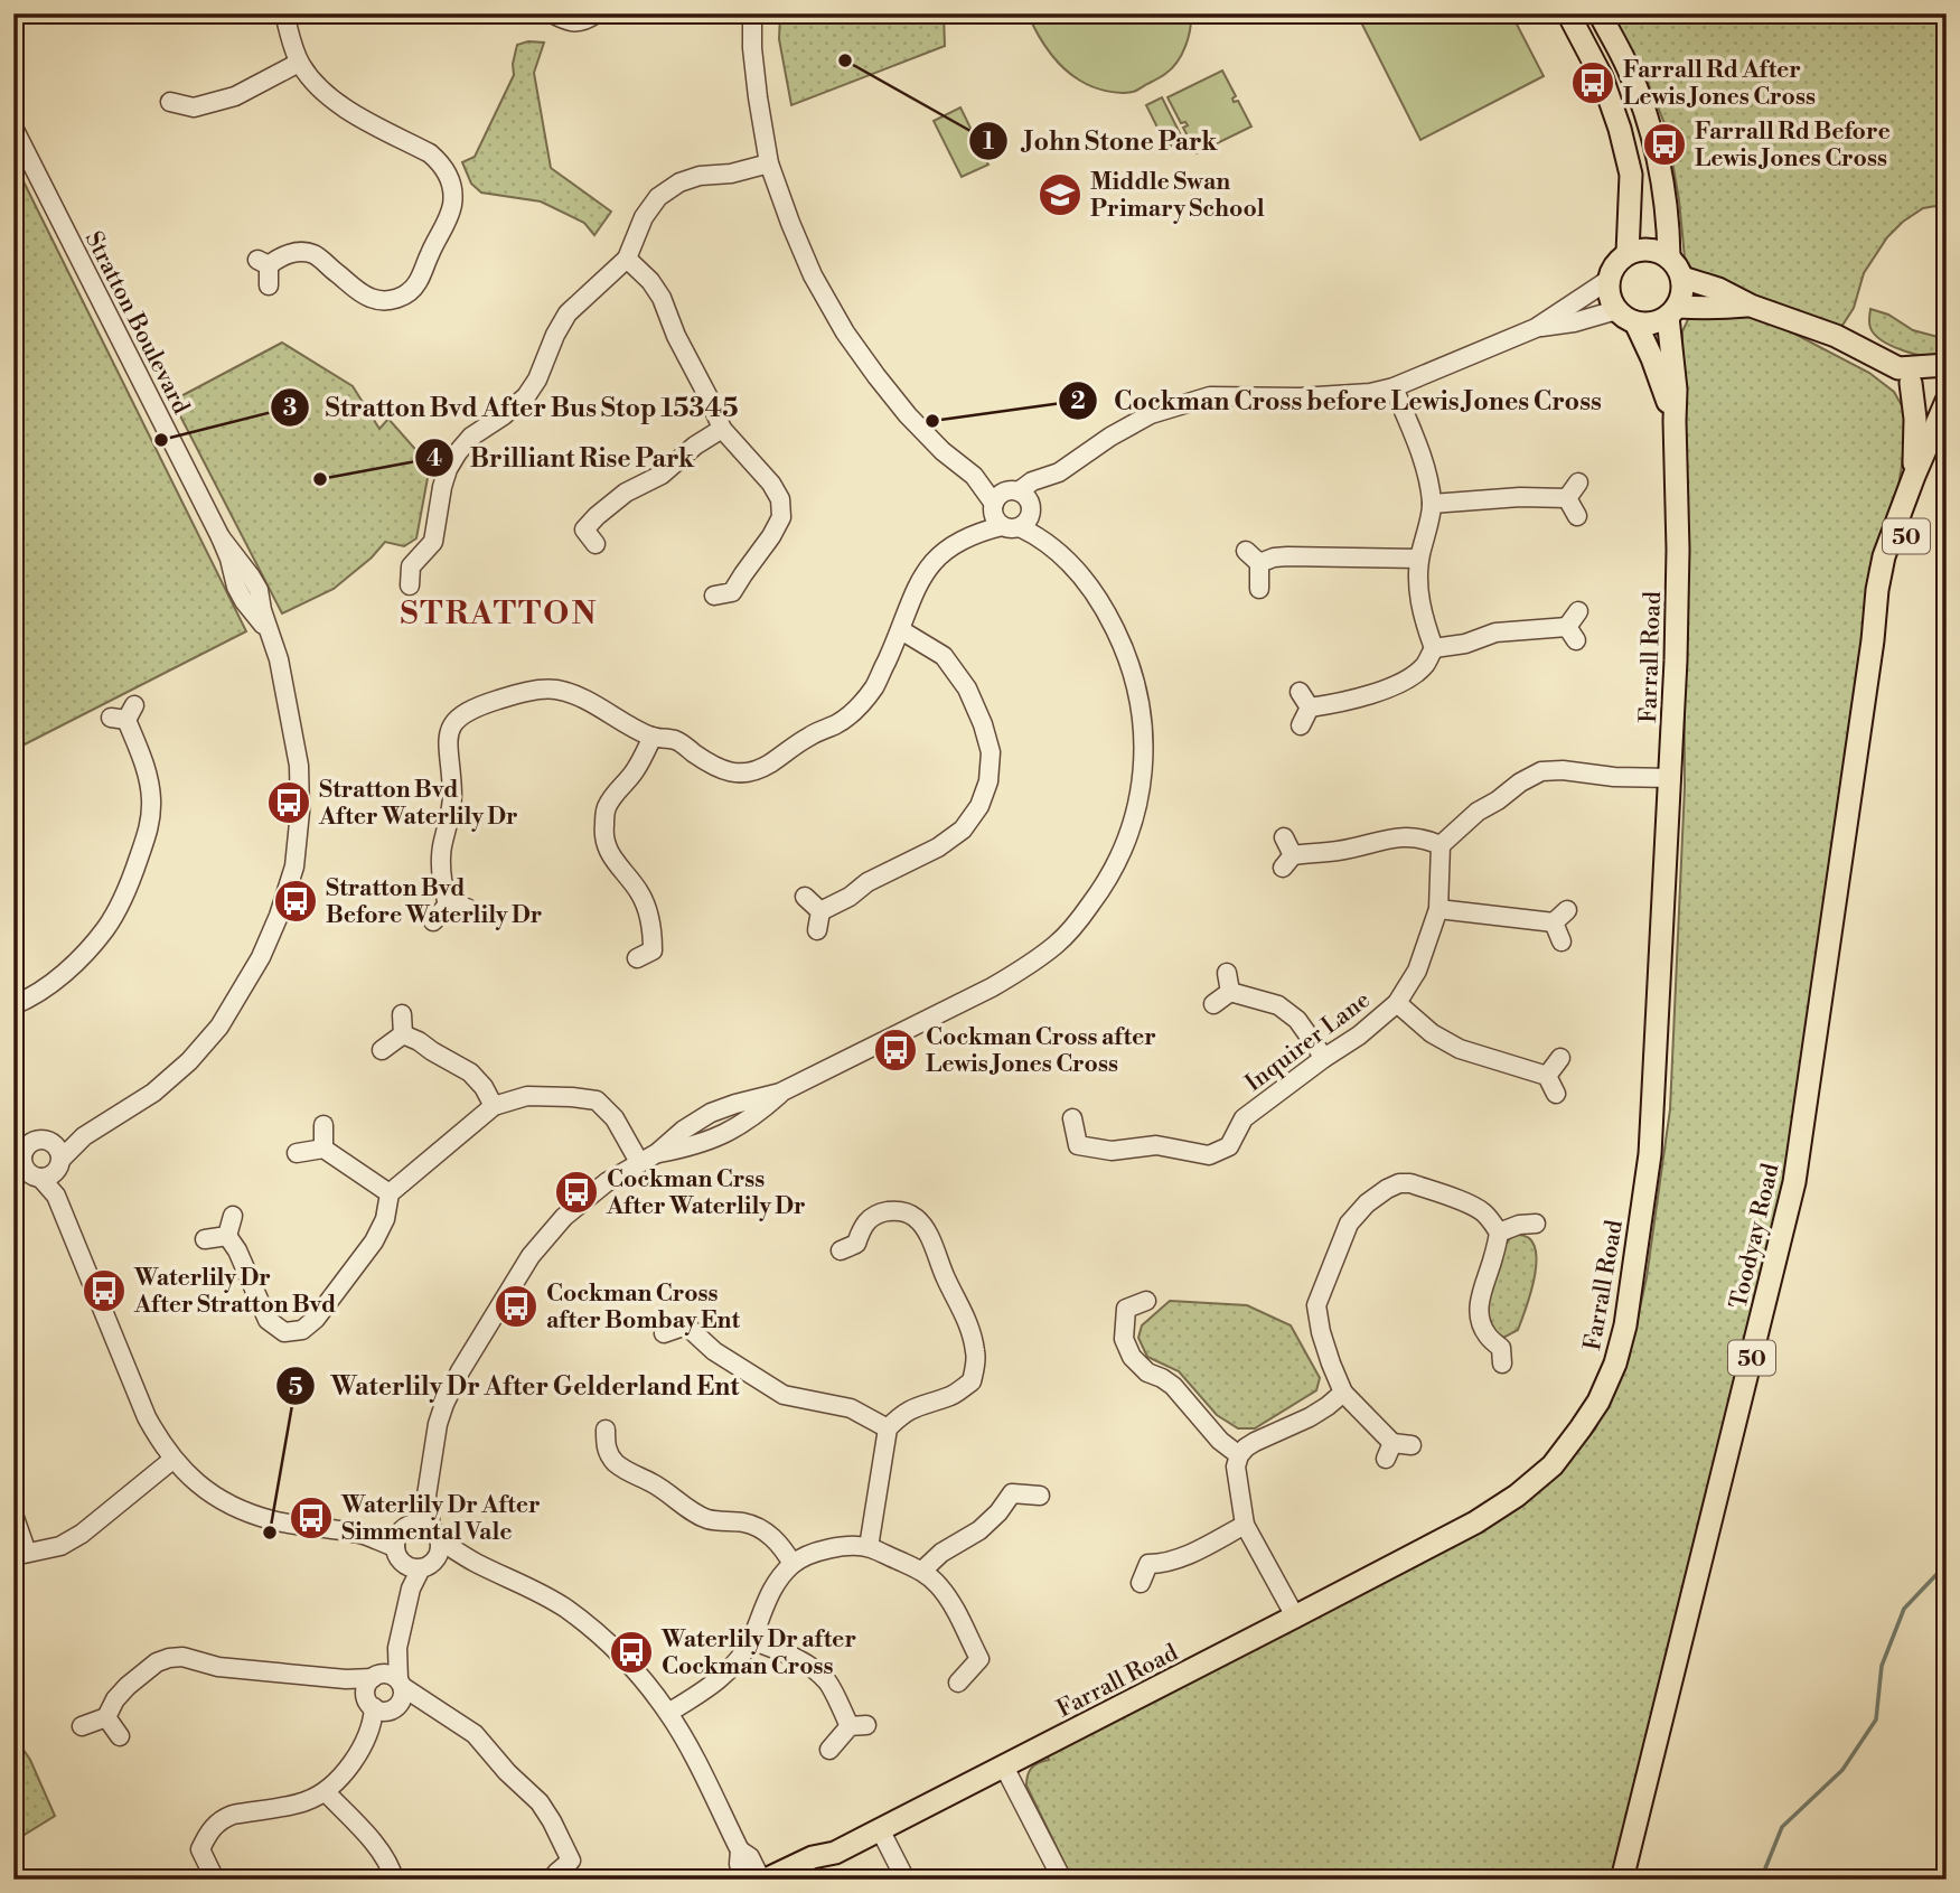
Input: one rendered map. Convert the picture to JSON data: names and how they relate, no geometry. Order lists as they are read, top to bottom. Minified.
{"streets":{"main road":["50","Farrall Road","Toodyay Road"],"street":["Stratton Boulevard","Inquirer Lane"]},"districts":["STRATTON"],"places":{"other":["John Stone Park","Cockman Cross before Lewis Jones Cross","Stratton Bvd After Bus Stop 15345","Brilliant Rise Park","Waterlily Dr After Gelderland Ent"],"bus stop":["Farrall Rd After Lewis Jones Cross","Farrall Rd Before Lewis Jones Cross","Stratton Bvd After Waterlily Dr","Stratton Bvd Before Waterlily Dr","Cockman Cross after Lewis Jones Cross","Cockman Crss After Waterlily Dr","Waterlily Dr After Stratton Bvd","Cockman Cross after Bombay Ent","Waterlily Dr After Simmental Vale","Waterlily Dr after Cockman Cross"],"school or university":["Middle Swan Primary School"]}}
